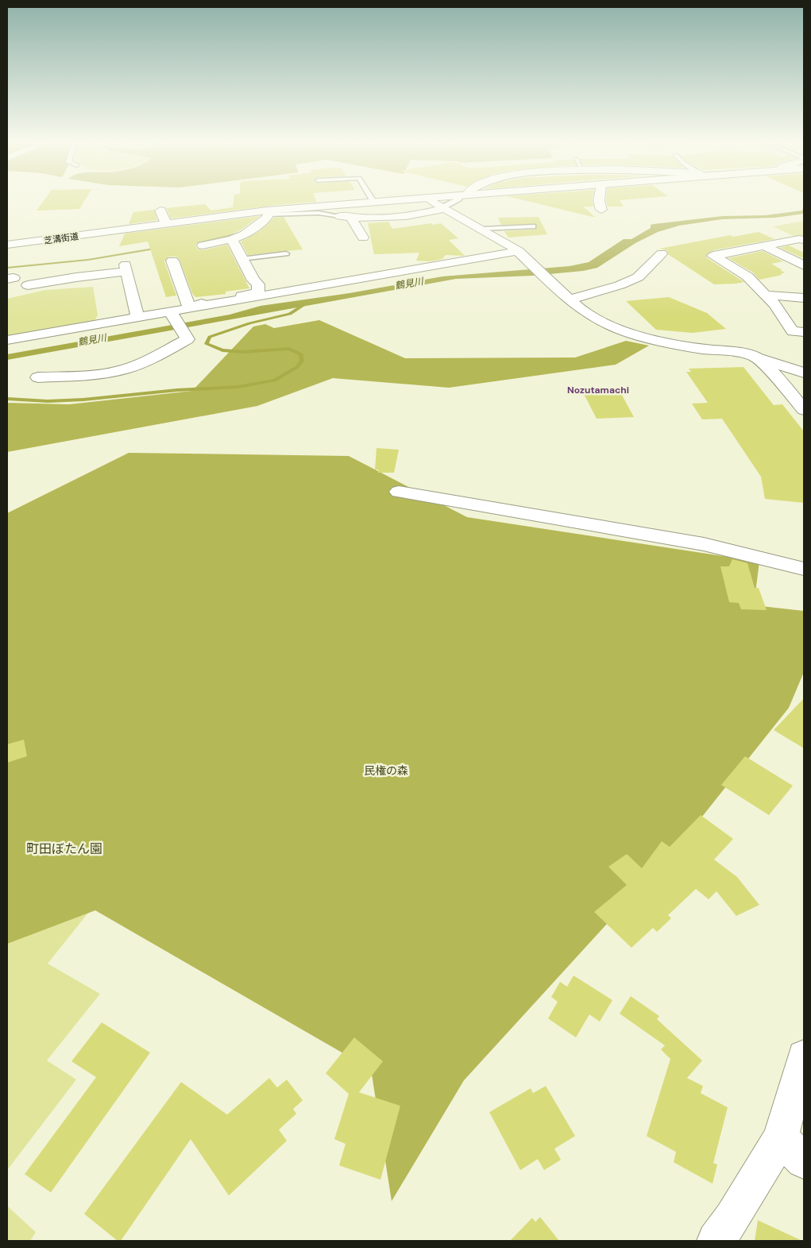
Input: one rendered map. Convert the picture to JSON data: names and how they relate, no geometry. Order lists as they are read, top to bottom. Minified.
{"streets":{"street":["芝溝街道"]},"districts":["Nozutamachi"],"water":["鶴見川"],"parks":["民権の森","町田ぼたん園"]}
